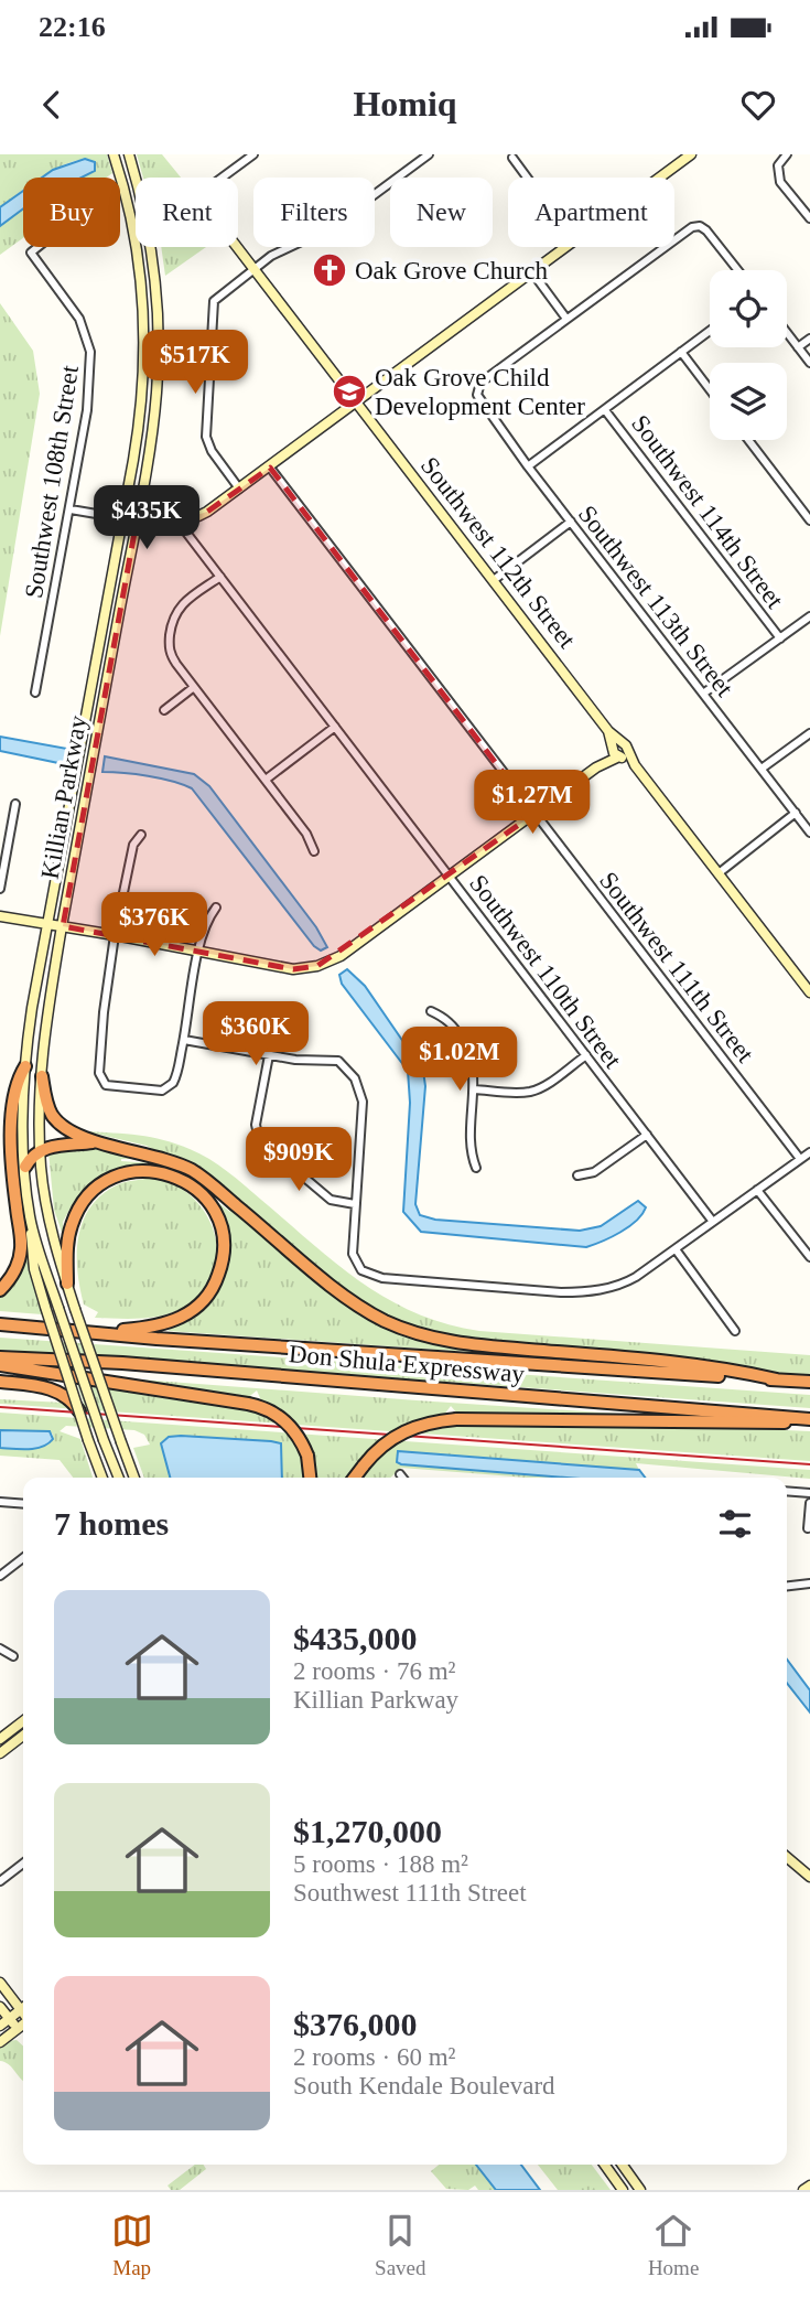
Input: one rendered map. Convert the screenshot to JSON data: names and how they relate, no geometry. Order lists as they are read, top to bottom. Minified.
{"streets":{"highway":["Don Shula Expressway"],"main road":["Southwest 112th Street","Killian Parkway"],"street":["Southwest 108th Street","Southwest 114th Street","Southwest 113th Street","Southwest 111th Street","Southwest 110th Street"]},"places":{"church":["Oak Grove Church"],"school or university":["Oak Grove Child Development Center"]},"page":{"status":"22:16","header":"Homiq","chip":["Buy","Rent","Filters","New","Apartment"],"price":["$517K","$435K","$1.27M","$376K","$360K","$1.02M","$909K"],"heading":"7 homes","list":[{"name":"$435,000","note":"2 rooms · 76 m² · Killian Parkway"},{"name":"$1,270,000","note":"5 rooms · 188 m² · Southwest 111th Street"},{"name":"$376,000","note":"2 rooms · 60 m² · South Kendale Boulevard"}],"tabs":["Map","Saved","Home"]}}
